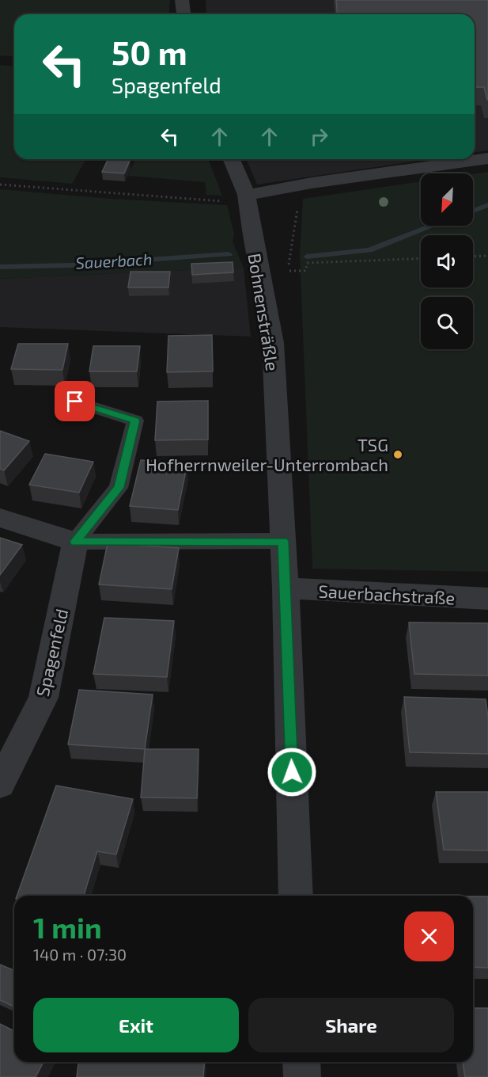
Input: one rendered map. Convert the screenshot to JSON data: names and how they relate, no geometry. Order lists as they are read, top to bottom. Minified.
{"streets":{"street":["Bohnensträßle","Sauerbachstraße","Spagenfeld"]},"crossings":[["Bohnensträßle","Sauerbachstraße"]],"water":["Sauerbach"],"places":["TSG Hofherrnweiler-Unterrombach"],"north":"bottom left","page":{"turn":["50 m","Spagenfeld"],"heading":["1 min","140 m · 07:30"],"buttons":["Exit","Share"]}}
